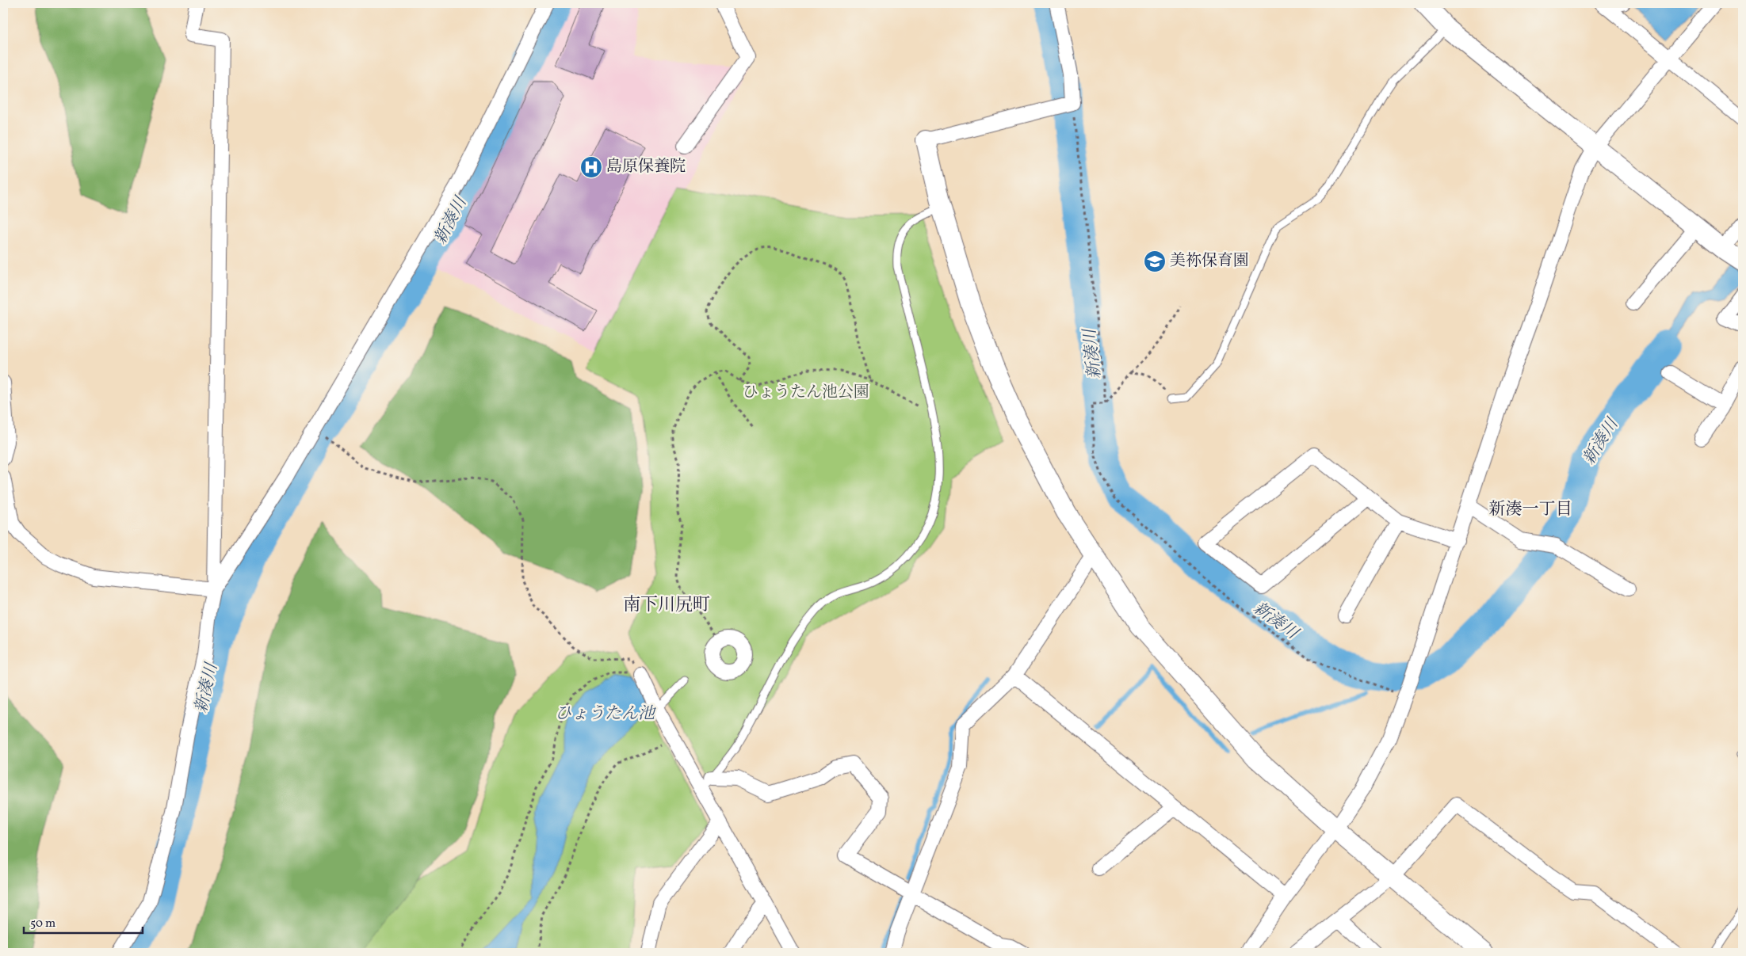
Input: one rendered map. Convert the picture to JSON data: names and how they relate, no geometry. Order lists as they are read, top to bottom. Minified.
{"districts":["新湊一丁目","南下川尻町"],"water":["新湊川","ひょうたん池"],"parks":["ひょうたん池公園"],"places":{"hospital":["島原保養院"],"school or university":["美祢保育園"]},"scale_bar":"50 m"}
